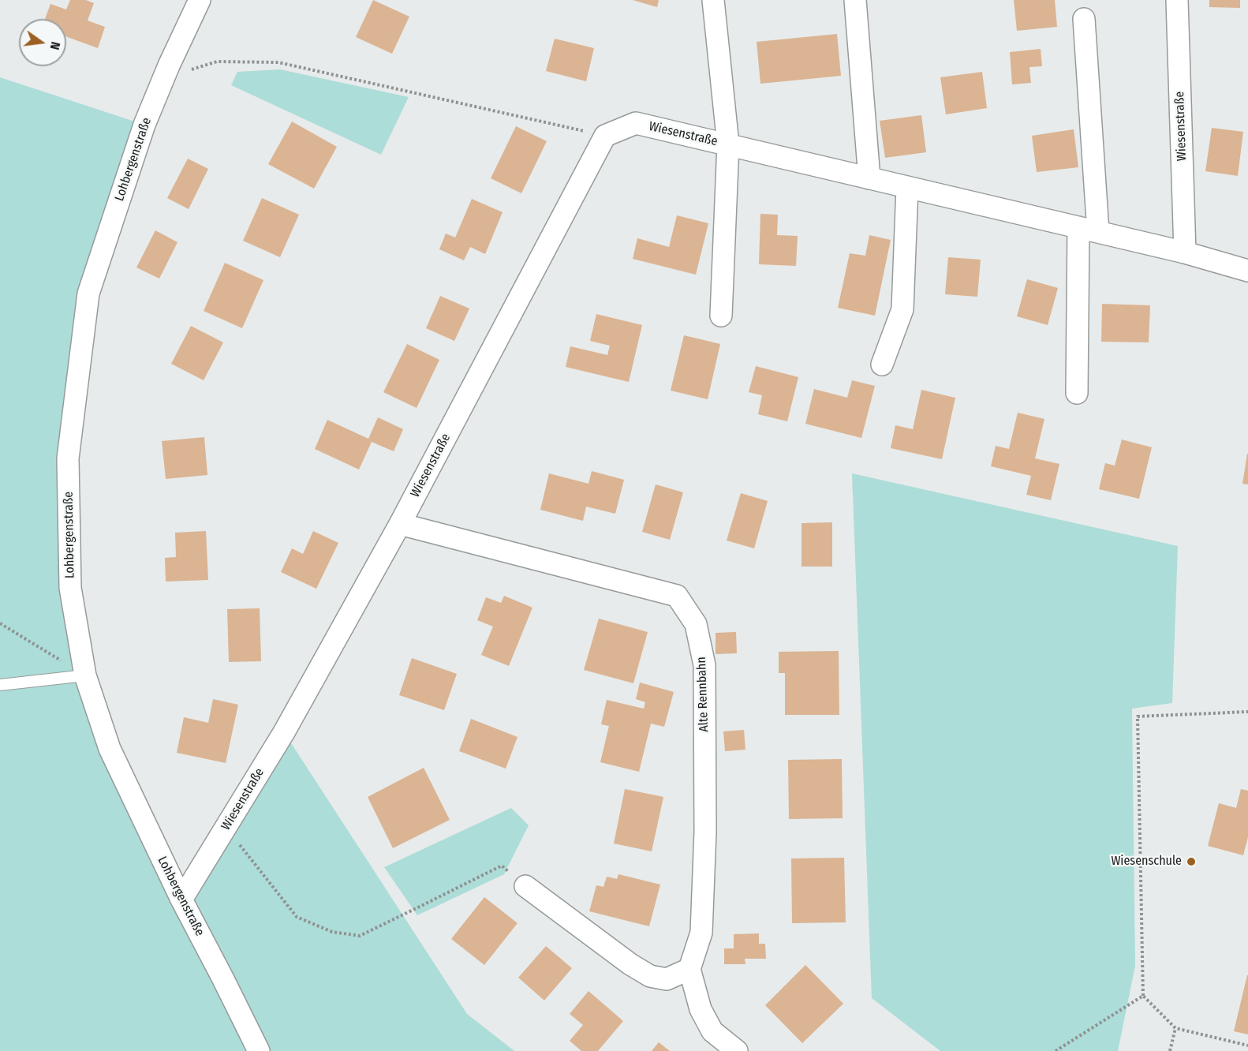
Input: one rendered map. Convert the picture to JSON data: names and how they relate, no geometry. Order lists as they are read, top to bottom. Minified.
{"streets":{"street":["Wiesenstraße","Lohbergenstraße","Alte Rennbahn"]},"crossings":[["Wiesenstraße","Lohbergenstraße"],["Wiesenstraße","Alte Rennbahn"]],"places":["Wiesenschule"],"north":"right"}
